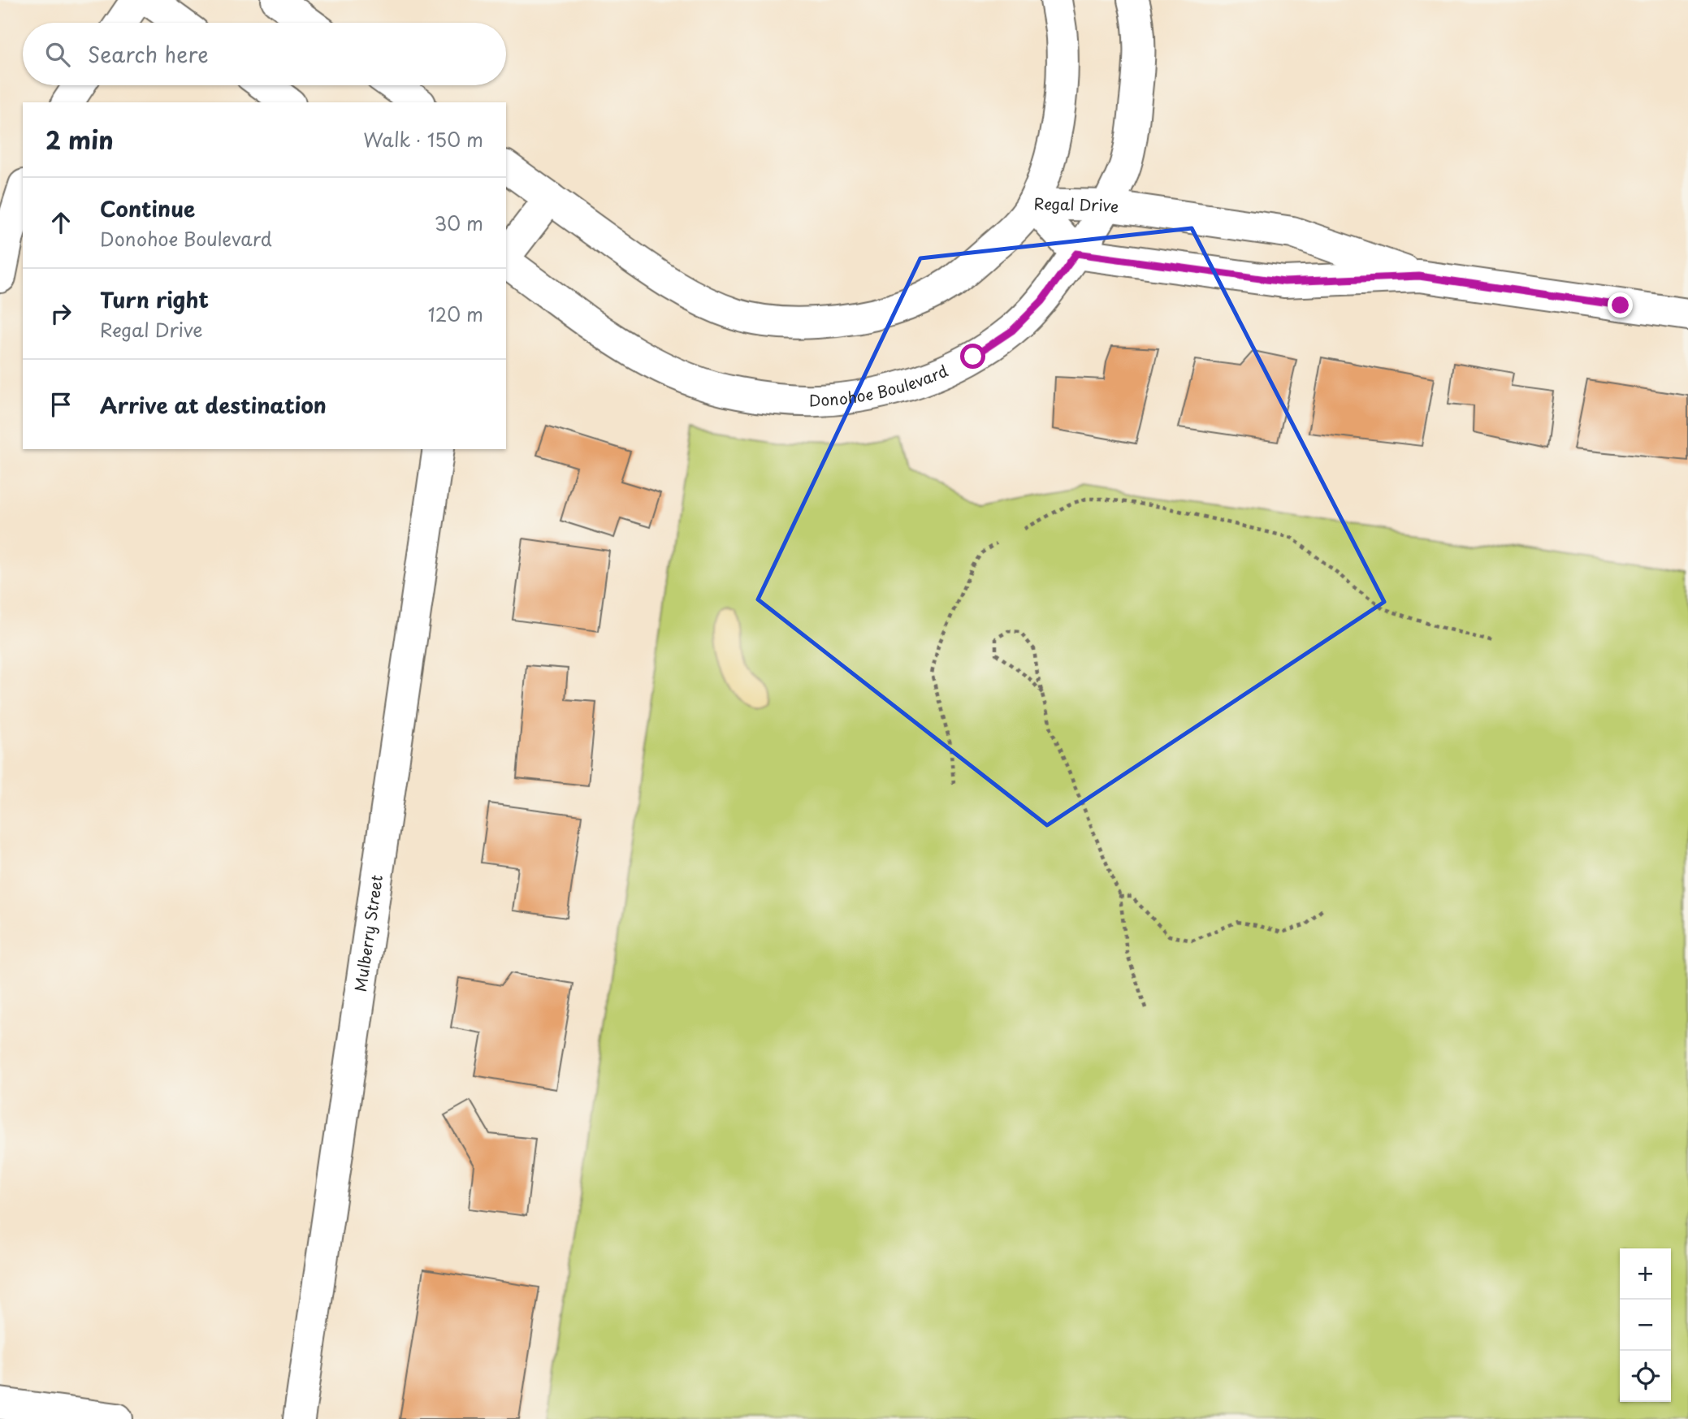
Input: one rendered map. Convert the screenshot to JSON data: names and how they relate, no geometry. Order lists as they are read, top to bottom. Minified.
{"streets":{"street":["Regal Drive","Donohoe Boulevard","Mulberry Street"]},"crossings":[["Regal Drive","Donohoe Boulevard"]],"page":{"search":"Search here","heading":["2 min","Walk · 150 m"],"list":[["Continue","Donohoe Boulevard","30 m"],["Turn right","Regal Drive","120 m"],"Arrive at destination"],"map_buttons":["+","−"]}}
